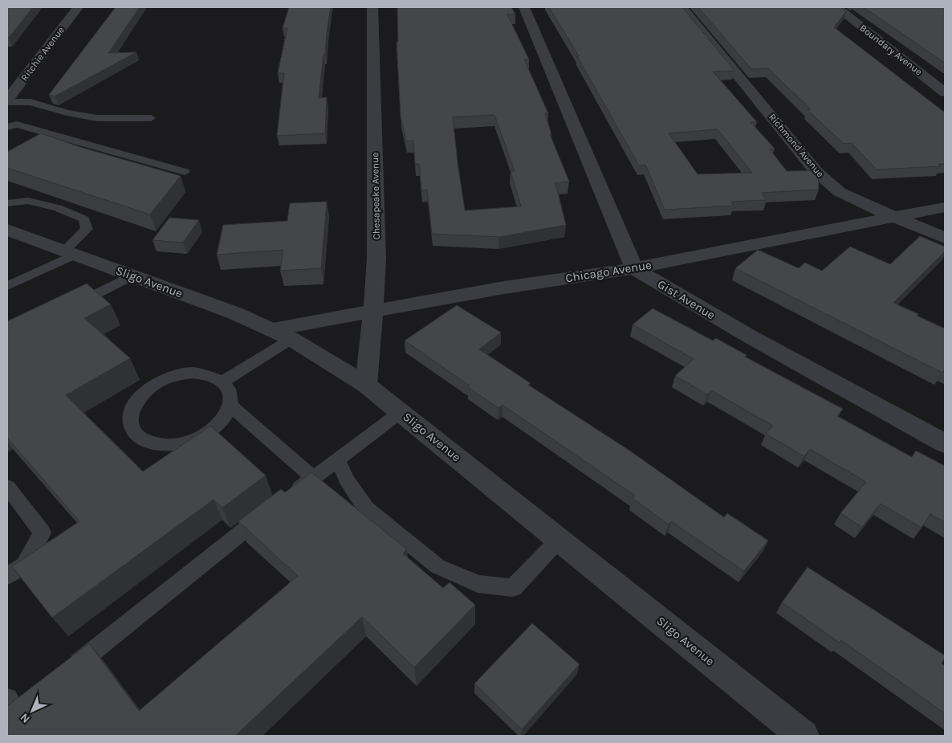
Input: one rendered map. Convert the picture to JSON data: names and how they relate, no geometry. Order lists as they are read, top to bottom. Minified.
{"streets":{"street":["Boundary Avenue","Ritchie Avenue","Richmond Avenue","Chesapeake Avenue","Chicago Avenue","Sligo Avenue","Gist Avenue"]},"crossings":[["Richmond Avenue","Chicago Avenue"],["Chesapeake Avenue","Chicago Avenue"],["Chesapeake Avenue","Sligo Avenue"],["Chicago Avenue","Sligo Avenue"],["Chicago Avenue","Gist Avenue"]],"north":"bottom left"}
